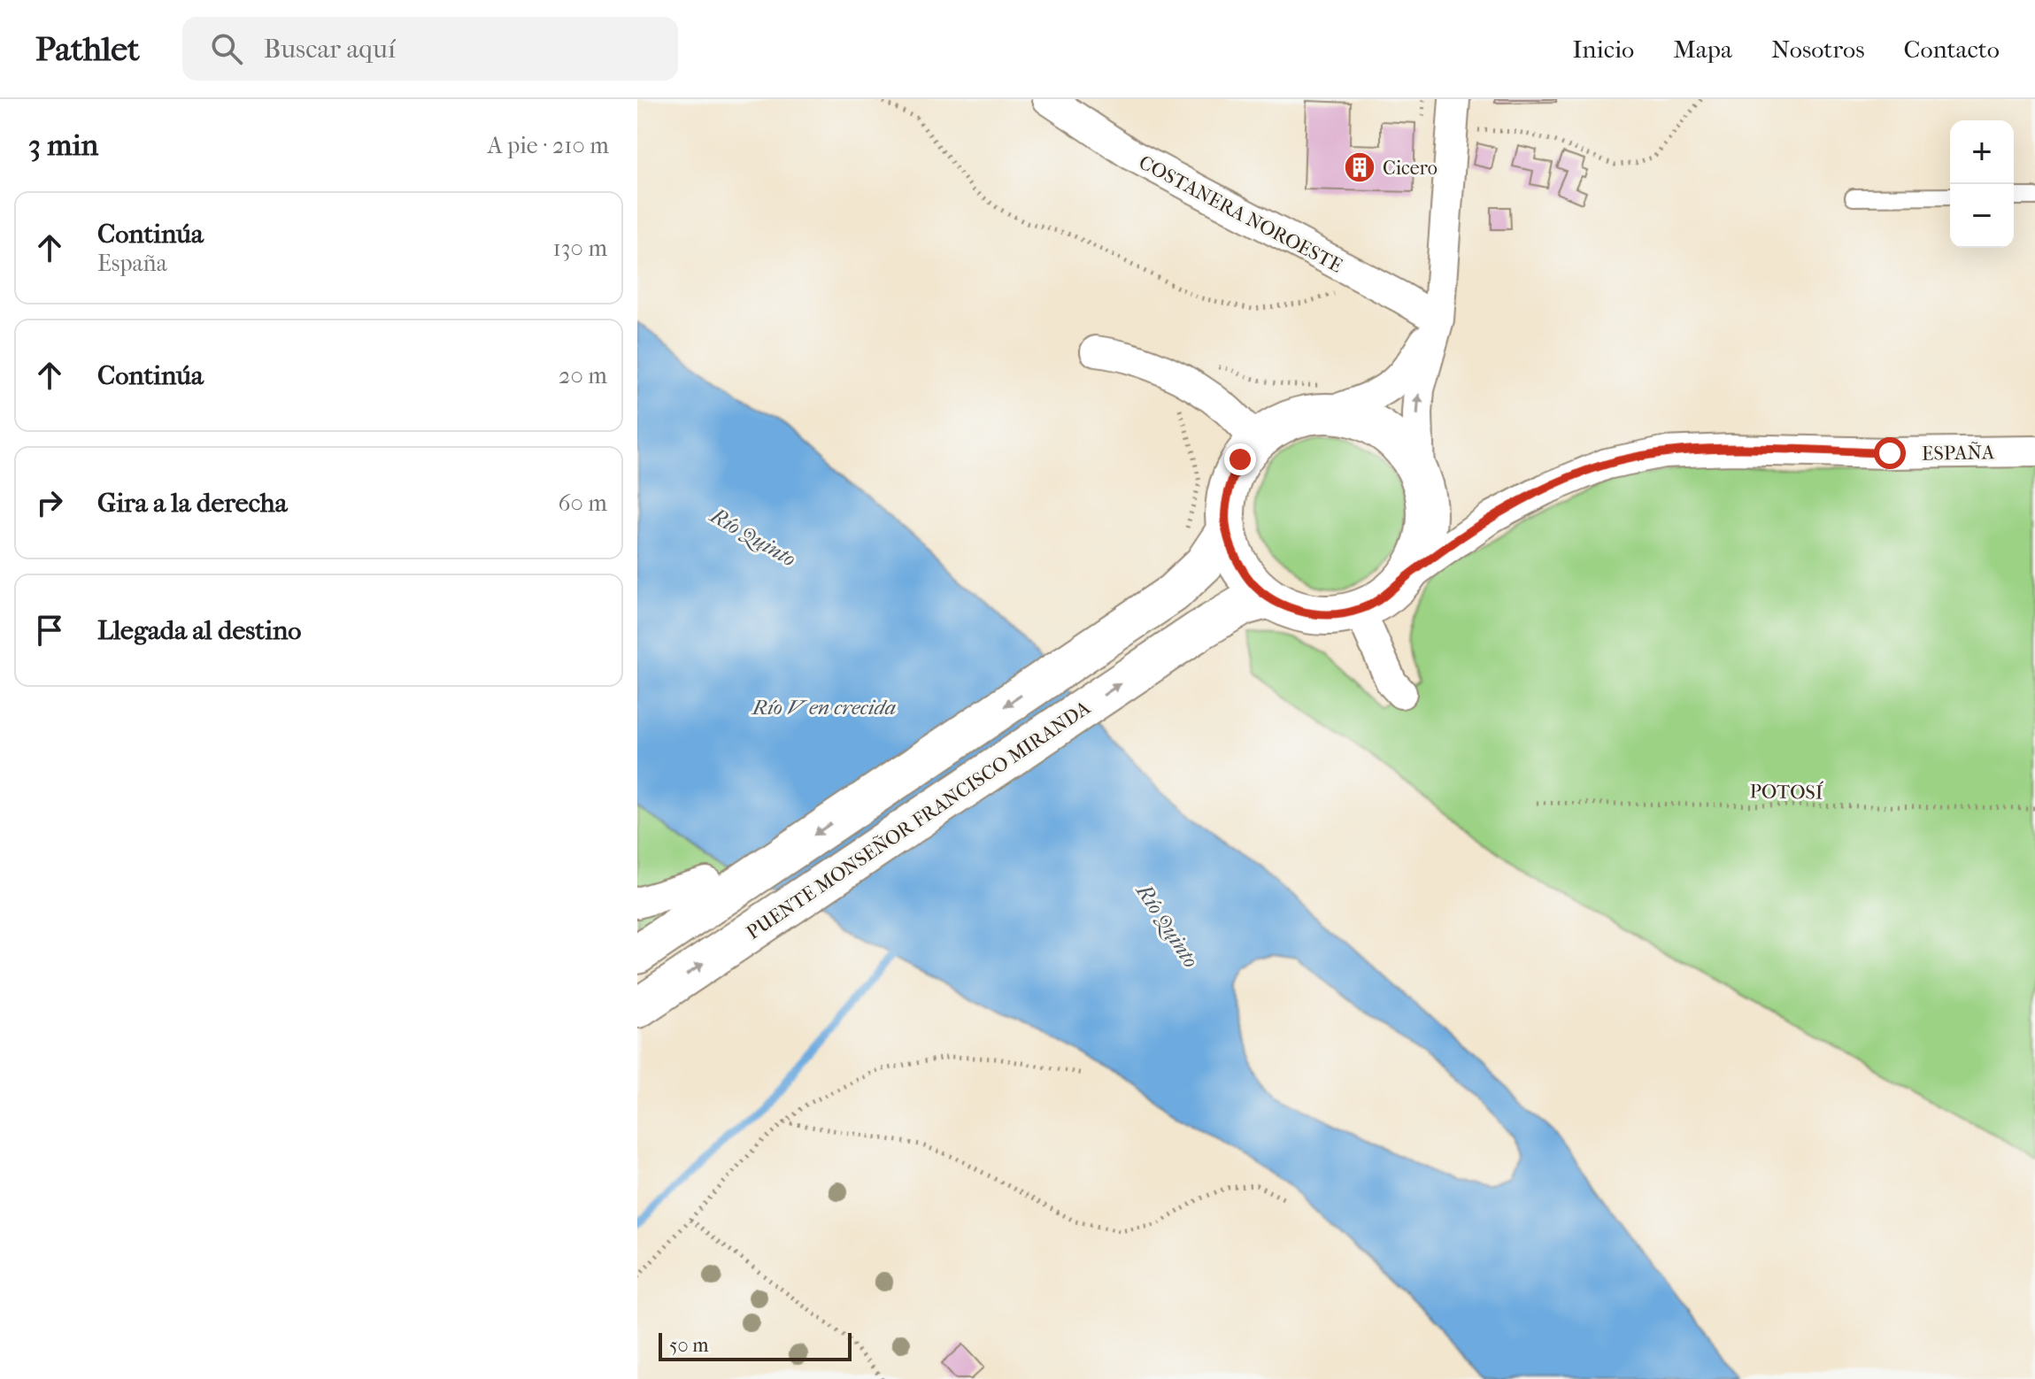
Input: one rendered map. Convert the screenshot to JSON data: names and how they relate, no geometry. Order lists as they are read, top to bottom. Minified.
{"streets":{"street":["COSTANERA NOROESTE","ESPAÑA","PUENTE MONSEÑOR FRANCISCO MIRANDA"],"path":["POTOSÍ"]},"crossings":[["ESPAÑA","PUENTE MONSEÑOR FRANCISCO MIRANDA"]],"water":["Río Quinto","Río V en crecida"],"places":{"building":["Cicero"]},"scale_bar":"50 m","page":{"header":"Pathlet","search":"Buscar aquí","nav":["Inicio","Mapa","Nosotros","Contacto"],"heading":["3 min","A pie · 210 m"],"map_buttons":["+","−"],"list":[["Continúa","España","130 m"],["Continúa","20 m"],["Gira a la derecha","60 m"],"Llegada al destino"],"scale":"50 m"}}
